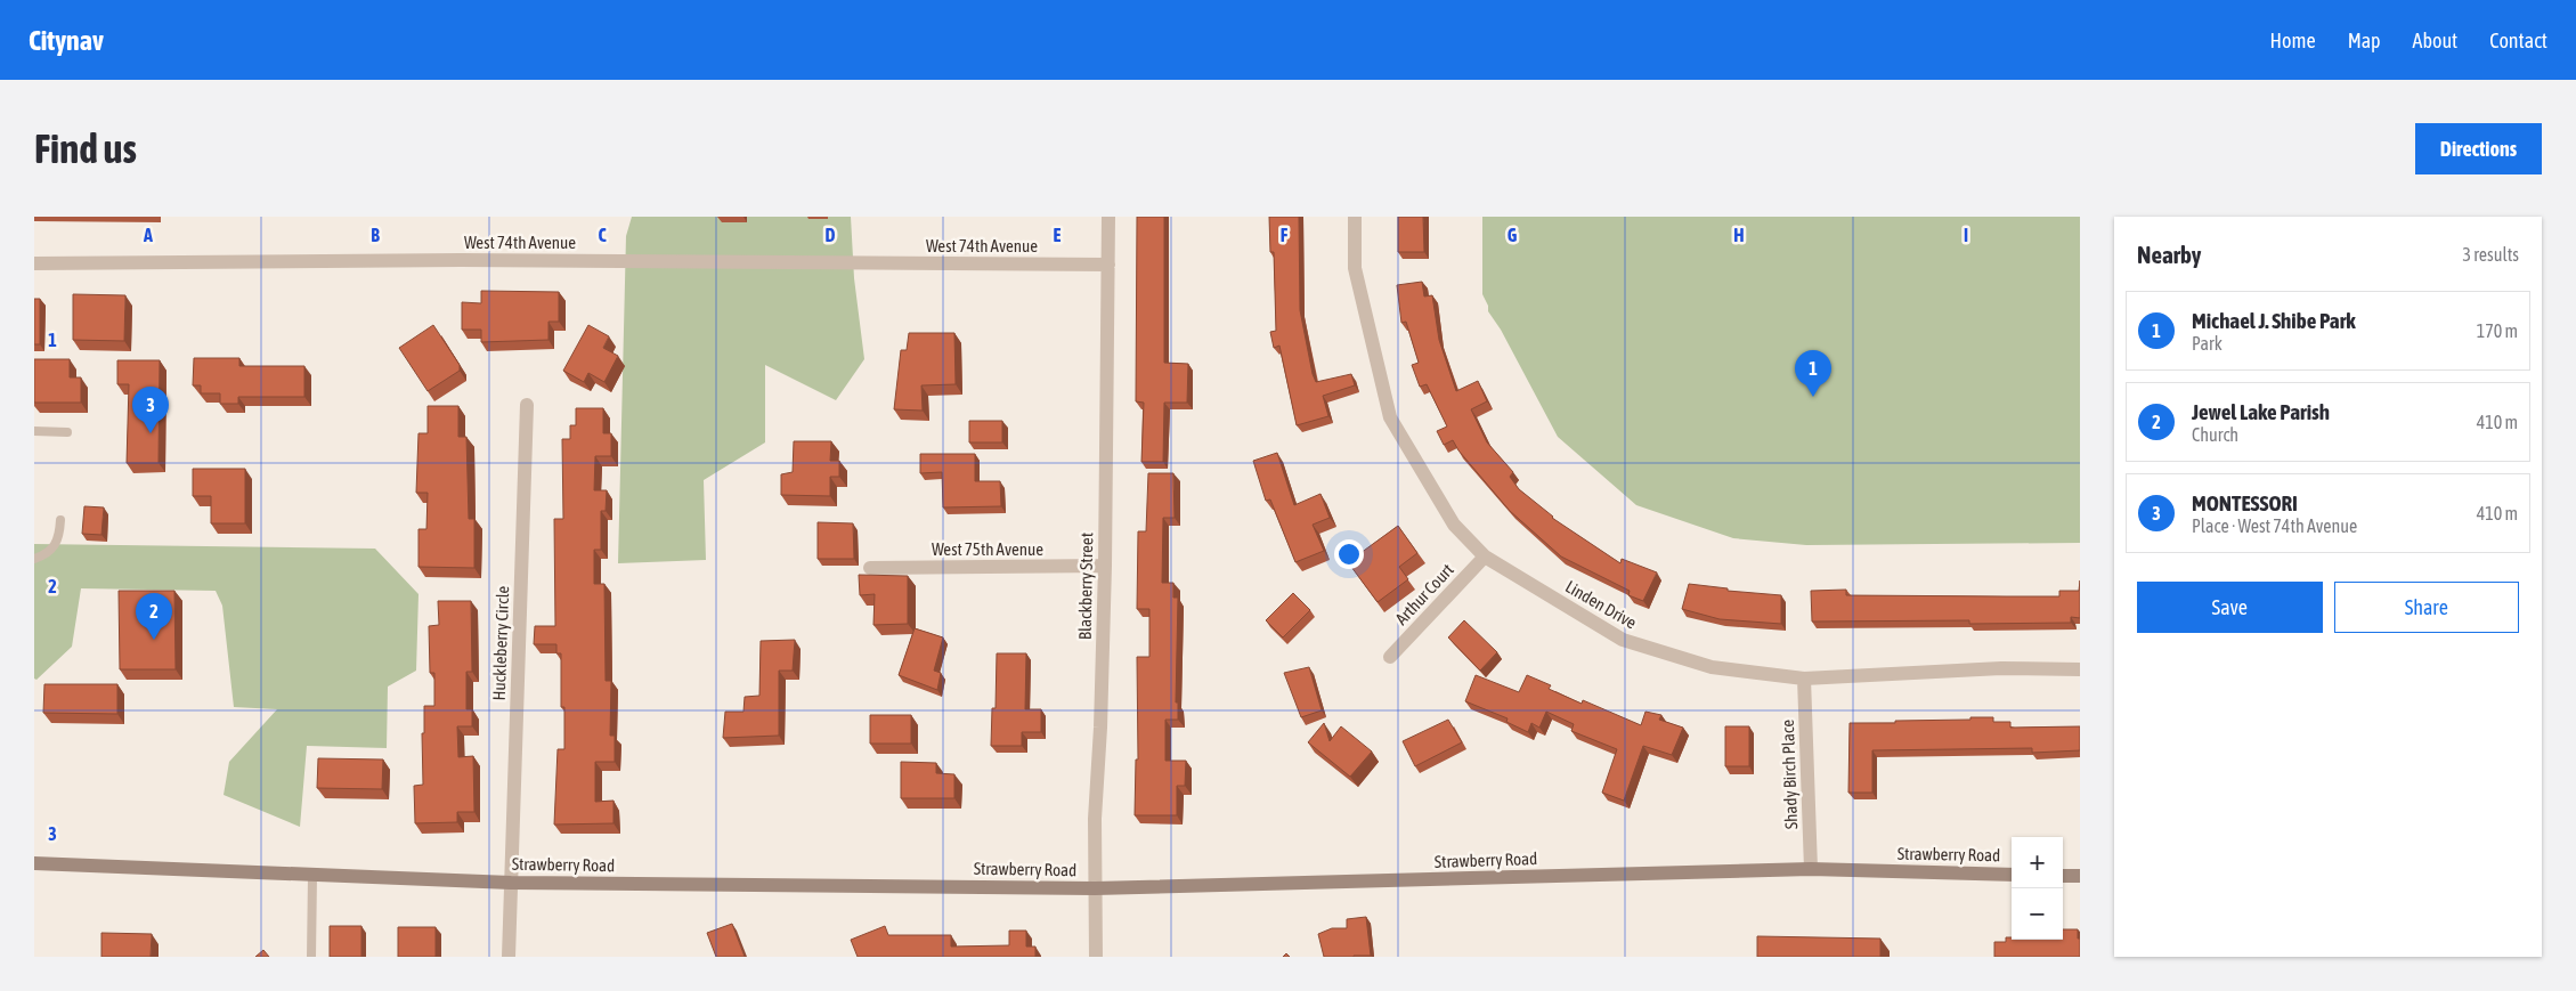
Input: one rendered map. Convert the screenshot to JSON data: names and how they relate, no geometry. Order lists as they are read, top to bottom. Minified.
{"streets":{"street":["West 74th Avenue","West 75th Avenue","Blackberry Street","Arthur Court","Linden Drive","Huckleberry Circle","Shady Birch Place","Strawberry Road"]},"crossings":[["West 74th Avenue","Blackberry Street"],["West 75th Avenue","Blackberry Street"],["Blackberry Street","Strawberry Road"],["Arthur Court","Linden Drive"],["Linden Drive","Shady Birch Place"],["Huckleberry Circle","Strawberry Road"],["Shady Birch Place","Strawberry Road"]],"page":{"header":"Citynav","nav":["Home","Map","About","Contact"],"buttons":["Directions",["Save","Share"]],"title":"Find us","heading":["Nearby","3 results"],"list":[{"mark":"1","name":"Michael J. Shibe Park","note":"Park","value":"170 m"},{"mark":"2","name":"Jewel Lake Parish","note":"Church","value":"410 m"},{"mark":"3","name":"MONTESSORI","note":"Place · West 74th Avenue","value":"410 m"}],"pins":["1","3","2"],"map_buttons":["+","−"]},"grid":{"columns":["A","B","C","D","E","F","G","H","I"],"rows":["1","2","3"]}}
